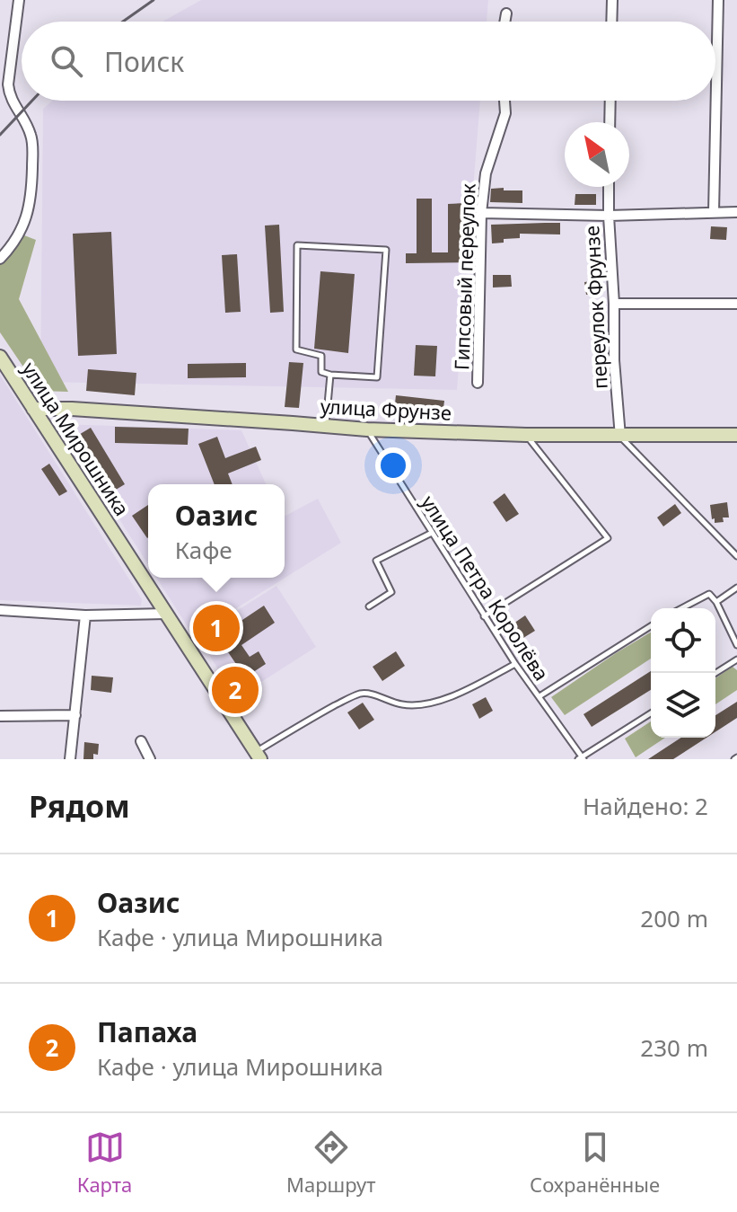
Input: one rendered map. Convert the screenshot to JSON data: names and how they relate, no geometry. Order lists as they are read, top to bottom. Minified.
{"streets":{"main road":["улица Фрунзе","улица Мирошника"],"street":["Гипсовый переулок","переулок Фрунзе"],"lane":["улица Петра Королёва"]},"crossings":[["переулок Фрунзе","улица Фрунзе"],["улица Фрунзе","улица Мирошника"],["улица Фрунзе","улица Петра Королёва"]],"north":"top left","page":{"search":"Поиск","popup":["Оазис","Кафе"],"pins":["1","2"],"heading":["Рядом","Найдено: 2"],"list":[{"mark":"1","name":"Оазис","note":"Кафе · улица Мирошника","value":"200 m"},{"mark":"2","name":"Папаха","note":"Кафе · улица Мирошника","value":"230 m"}],"nav":["Карта","Маршрут","Сохранённые"]}}
